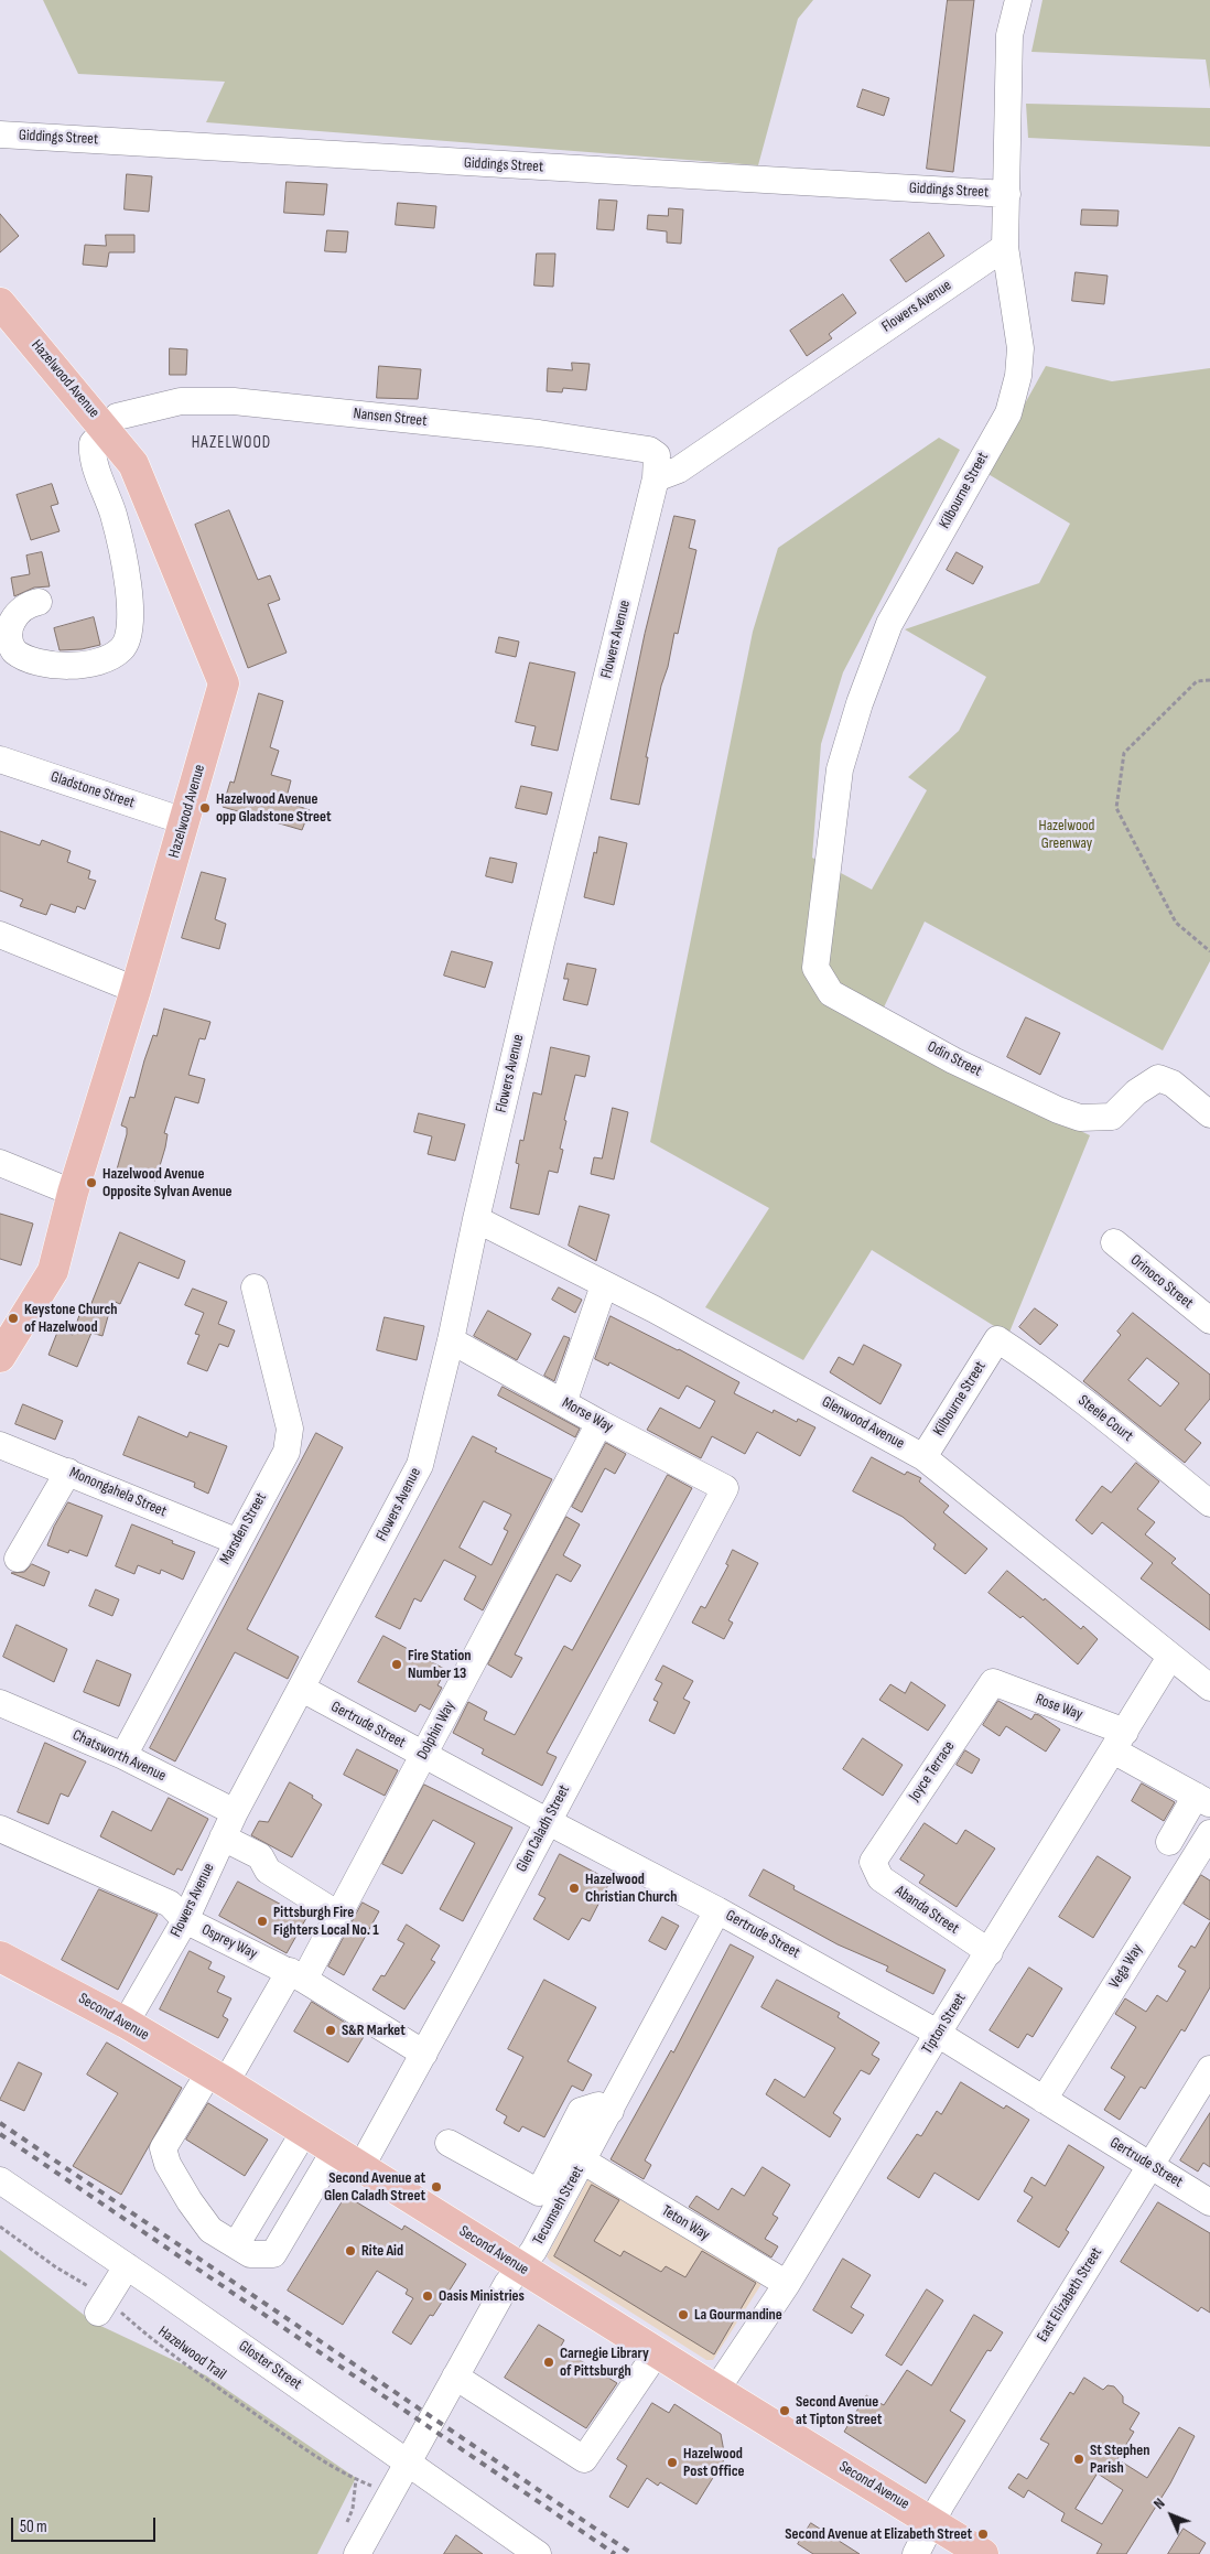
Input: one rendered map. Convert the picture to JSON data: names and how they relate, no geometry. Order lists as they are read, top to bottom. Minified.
{"streets":{"main road":["Hazelwood Avenue","Second Avenue"],"street":["Giddings Street","Flowers Avenue","Nansen Street","Kilbourne Street","Gladstone Street","Odin Street","Orinoco Street","Morse Way","Steele Court","Glenwood Avenue","Monongahela Street","Marsden Street","Rose Way","Gertrude Street","Dolphin Way","Chatsworth Avenue","Joyce Terrace","Glen Caladh Street","Abanda Street","Osprey Way","Vega Way","Tipton Street","Tecumseh Street","Teton Way","East Elizabeth Street","Gloster Street"],"path":["Hazelwood Trail"]},"crossings":[["Giddings Street","Kilbourne Street"],["Flowers Avenue","Nansen Street"],["Flowers Avenue","Kilbourne Street"],["Flowers Avenue","Morse Way"],["Flowers Avenue","Glenwood Avenue"],["Flowers Avenue","Gertrude Street"],["Flowers Avenue","Chatsworth Avenue"],["Flowers Avenue","Osprey Way"],["Flowers Avenue","Second Avenue"],["Hazelwood Avenue","Nansen Street"],["Hazelwood Avenue","Gladstone Street"],["Kilbourne Street","Odin Street"],["Kilbourne Street","Steele Court"],["Kilbourne Street","Glenwood Avenue"],["Morse Way","Dolphin Way"],["Morse Way","Glen Caladh Street"],["Glenwood Avenue","Tipton Street"],["Monongahela Street","Marsden Street"],["Marsden Street","Chatsworth Avenue"],["Rose Way","Joyce Terrace"],["Rose Way","Tipton Street"],["Gertrude Street","Dolphin Way"],["Gertrude Street","Glen Caladh Street"],["Gertrude Street","Vega Way"],["Gertrude Street","Tipton Street"],["Gertrude Street","Tecumseh Street"],["Gertrude Street","East Elizabeth Street"],["Dolphin Way","Osprey Way"],["Dolphin Way","Second Avenue"],["Joyce Terrace","Abanda Street"],["Glen Caladh Street","Osprey Way"],["Glen Caladh Street","Second Avenue"],["Abanda Street","Tipton Street"],["Second Avenue","Tipton Street"],["Second Avenue","Tecumseh Street"],["Second Avenue","East Elizabeth Street"],["Tipton Street","Teton Way"],["Tecumseh Street","Teton Way"],["Tecumseh Street","Gloster Street"]],"districts":["HAZELWOOD"],"parks":["Hazelwood Greenway"],"places":["Hazelwood Avenue opp Gladstone Street","Hazelwood Avenue Opposite Sylvan Avenue","Keystone Church of Hazelwood","Fire Station Number 13","Hazelwood Christian Church","Pittsburgh Fire Fighters Local No. 1","S&R Market","Second Avenue at Glen Caladh Street","Rite Aid","Oasis Ministries","La Gourmandine","Carnegie Library of Pittsburgh","Second Avenue at Tipton Street","St Stephen Parish","Hazelwood Post Office","Second Avenue at Elizabeth Street"],"scale_bar":"50 m","north":"top left"}
